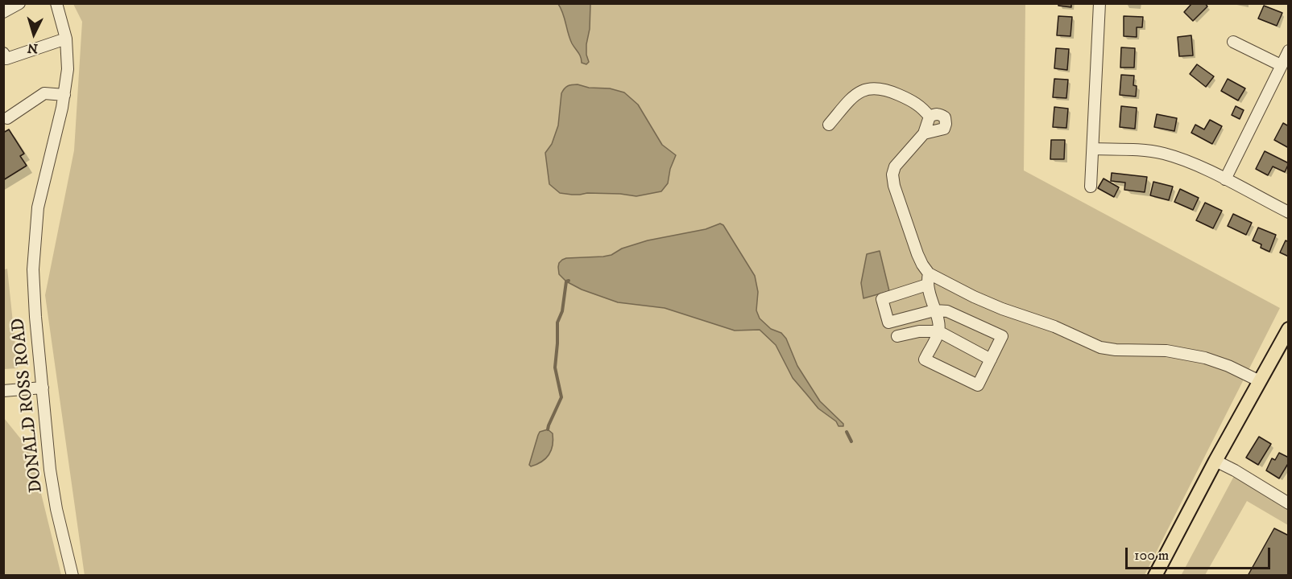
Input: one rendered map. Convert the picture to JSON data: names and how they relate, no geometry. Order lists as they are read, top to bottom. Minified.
{"streets":{"street":["DONALD ROSS ROAD"]},"scale_bar":"100 m","north":"bottom"}
